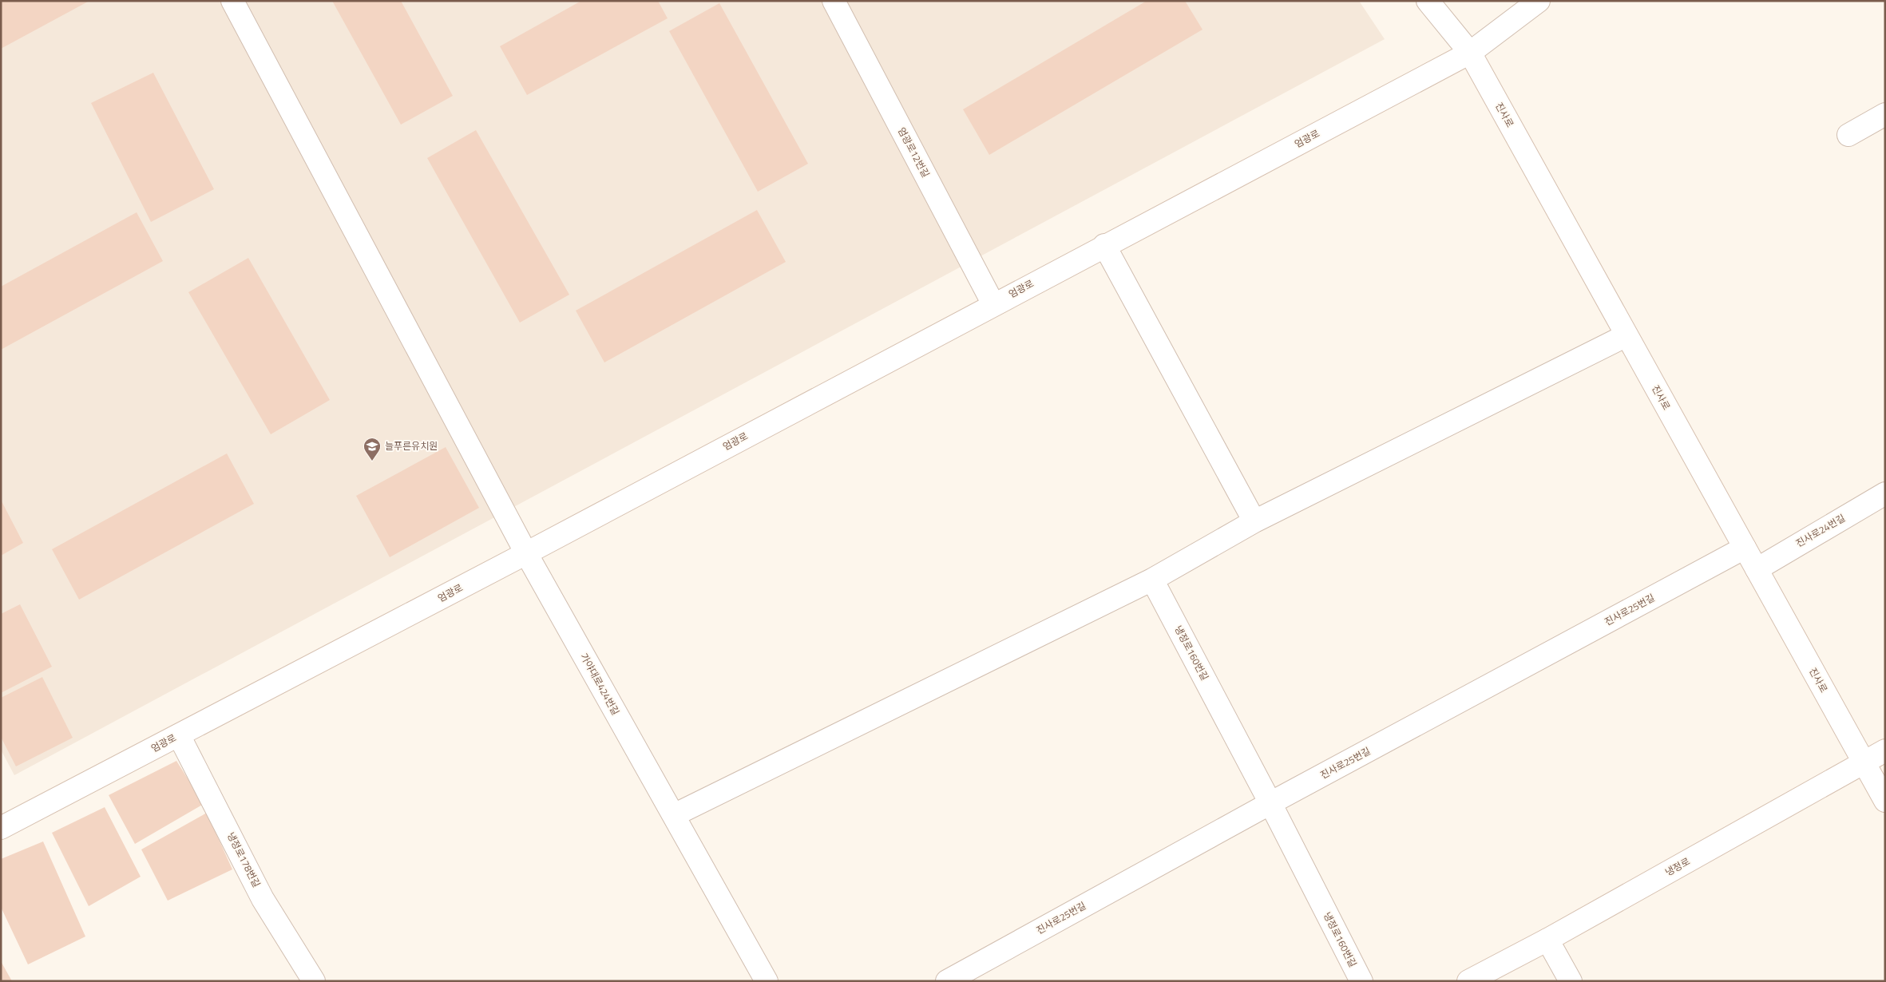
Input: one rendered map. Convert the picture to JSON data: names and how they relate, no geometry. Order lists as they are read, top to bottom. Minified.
{"streets":{"street":["진사로","엄광로","엄광로12번길","진사로24번길","진사로25번길","냉정로160번길","가야대로424번길","냉정로178번길","냉정로"]},"crossings":[["진사로","엄광로"],["진사로","진사로24번길"],["진사로","진사로25번길"],["진사로","냉정로"],["엄광로","엄광로12번길"],["엄광로","가야대로424번길"],["엄광로","냉정로178번길"],["진사로25번길","냉정로160번길"]],"places":{"school or university":["늘푸른유치원"]}}
